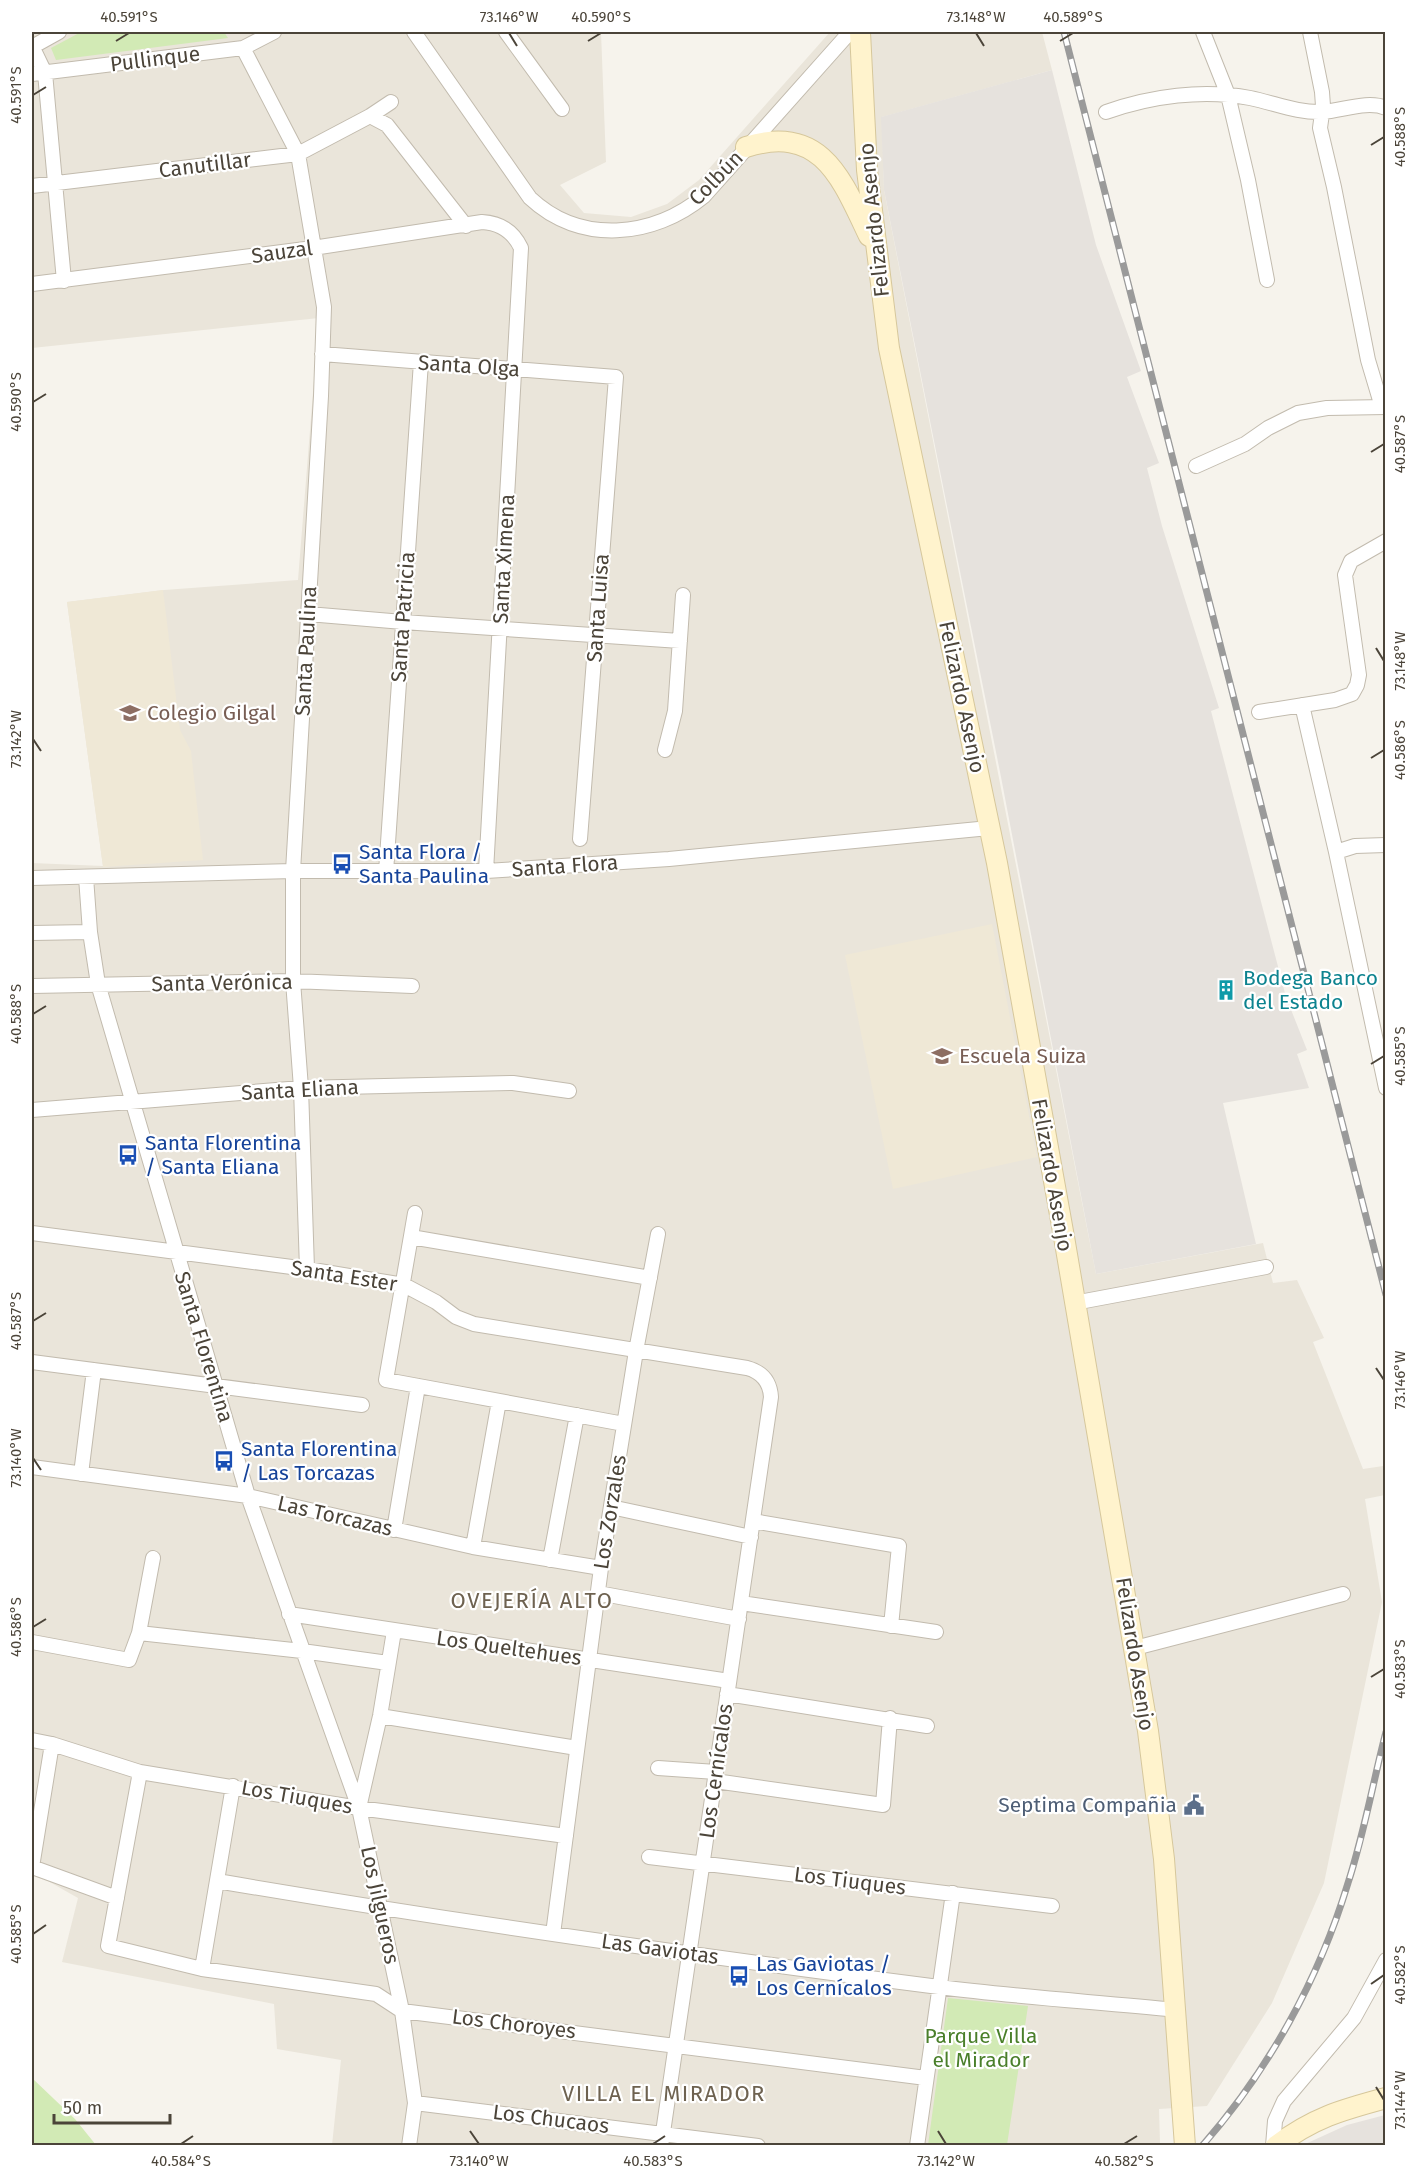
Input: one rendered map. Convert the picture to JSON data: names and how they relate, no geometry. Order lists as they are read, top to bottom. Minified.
{"streets":{"street":["Pullinque","Canutillar","Colbún","Felizardo Asenjo","Sauzal","Santa Olga","Santa Ximena","Santa Luisa","Santa Patricia","Santa Paulina","Santa Flora","Santa Verónica","Santa Eliana","Santa Ester","Santa Florentina","Los Zorzales","Las Torcazas","Los Queltehues","Los Cernícalos","Los Tiuques","Los Jilgueros","Las Gaviotas","Los Choroyes","Los Chucaos"]},"crossings":[["Pullinque","Santa Paulina"],["Canutillar","Santa Paulina"],["Felizardo Asenjo","Santa Flora"],["Felizardo Asenjo","Las Gaviotas"],["Sauzal","Santa Ximena"],["Sauzal","Santa Paulina"],["Santa Olga","Santa Ximena"],["Santa Olga","Santa Luisa"],["Santa Olga","Santa Patricia"],["Santa Olga","Santa Paulina"],["Santa Ximena","Santa Flora"],["Santa Patricia","Santa Flora"],["Santa Paulina","Santa Flora"],["Santa Paulina","Santa Verónica"],["Santa Paulina","Santa Eliana"],["Santa Paulina","Santa Ester"],["Santa Flora","Santa Florentina"],["Santa Verónica","Santa Florentina"],["Santa Eliana","Santa Florentina"],["Santa Ester","Santa Florentina"],["Santa Ester","Los Zorzales"],["Santa Ester","Los Cernícalos"],["Santa Florentina","Las Torcazas"],["Santa Florentina","Los Queltehues"],["Santa Florentina","Los Tiuques"],["Santa Florentina","Los Jilgueros"],["Los Zorzales","Las Torcazas"],["Los Zorzales","Los Queltehues"],["Los Zorzales","Los Tiuques"],["Los Zorzales","Las Gaviotas"],["Los Queltehues","Los Cernícalos"],["Los Queltehues","Los Jilgueros"],["Los Cernícalos","Los Tiuques"],["Los Cernícalos","Las Gaviotas"],["Los Cernícalos","Los Choroyes"],["Los Cernícalos","Los Chucaos"],["Los Tiuques","Los Jilgueros"],["Los Jilgueros","Las Gaviotas"],["Los Jilgueros","Los Choroyes"],["Los Jilgueros","Los Chucaos"]],"districts":["OVEJERÍA ALTO","VILLA EL MIRADOR"],"parks":["Parque Villa el Mirador"],"places":{"school or university":["Colegio Gilgal","Escuela Suiza"],"bus stop":["Santa Flora / Santa Paulina","Santa Florentina / Santa Eliana","Santa Florentina / Las Torcazas","Las Gaviotas / Los Cernícalos"],"building":["Bodega Banco del Estado"],"public building":["Septima Compañia"]},"scale_bar":"50 m","coordinates":["40.591°S","73.146°W","40.590°S","73.148°W","40.589°S","40.588°S","40.587°S","73.142°W","40.586°S","40.585°S","73.140°W","40.583°S","40.582°S","73.144°W","40.584°S"]}
